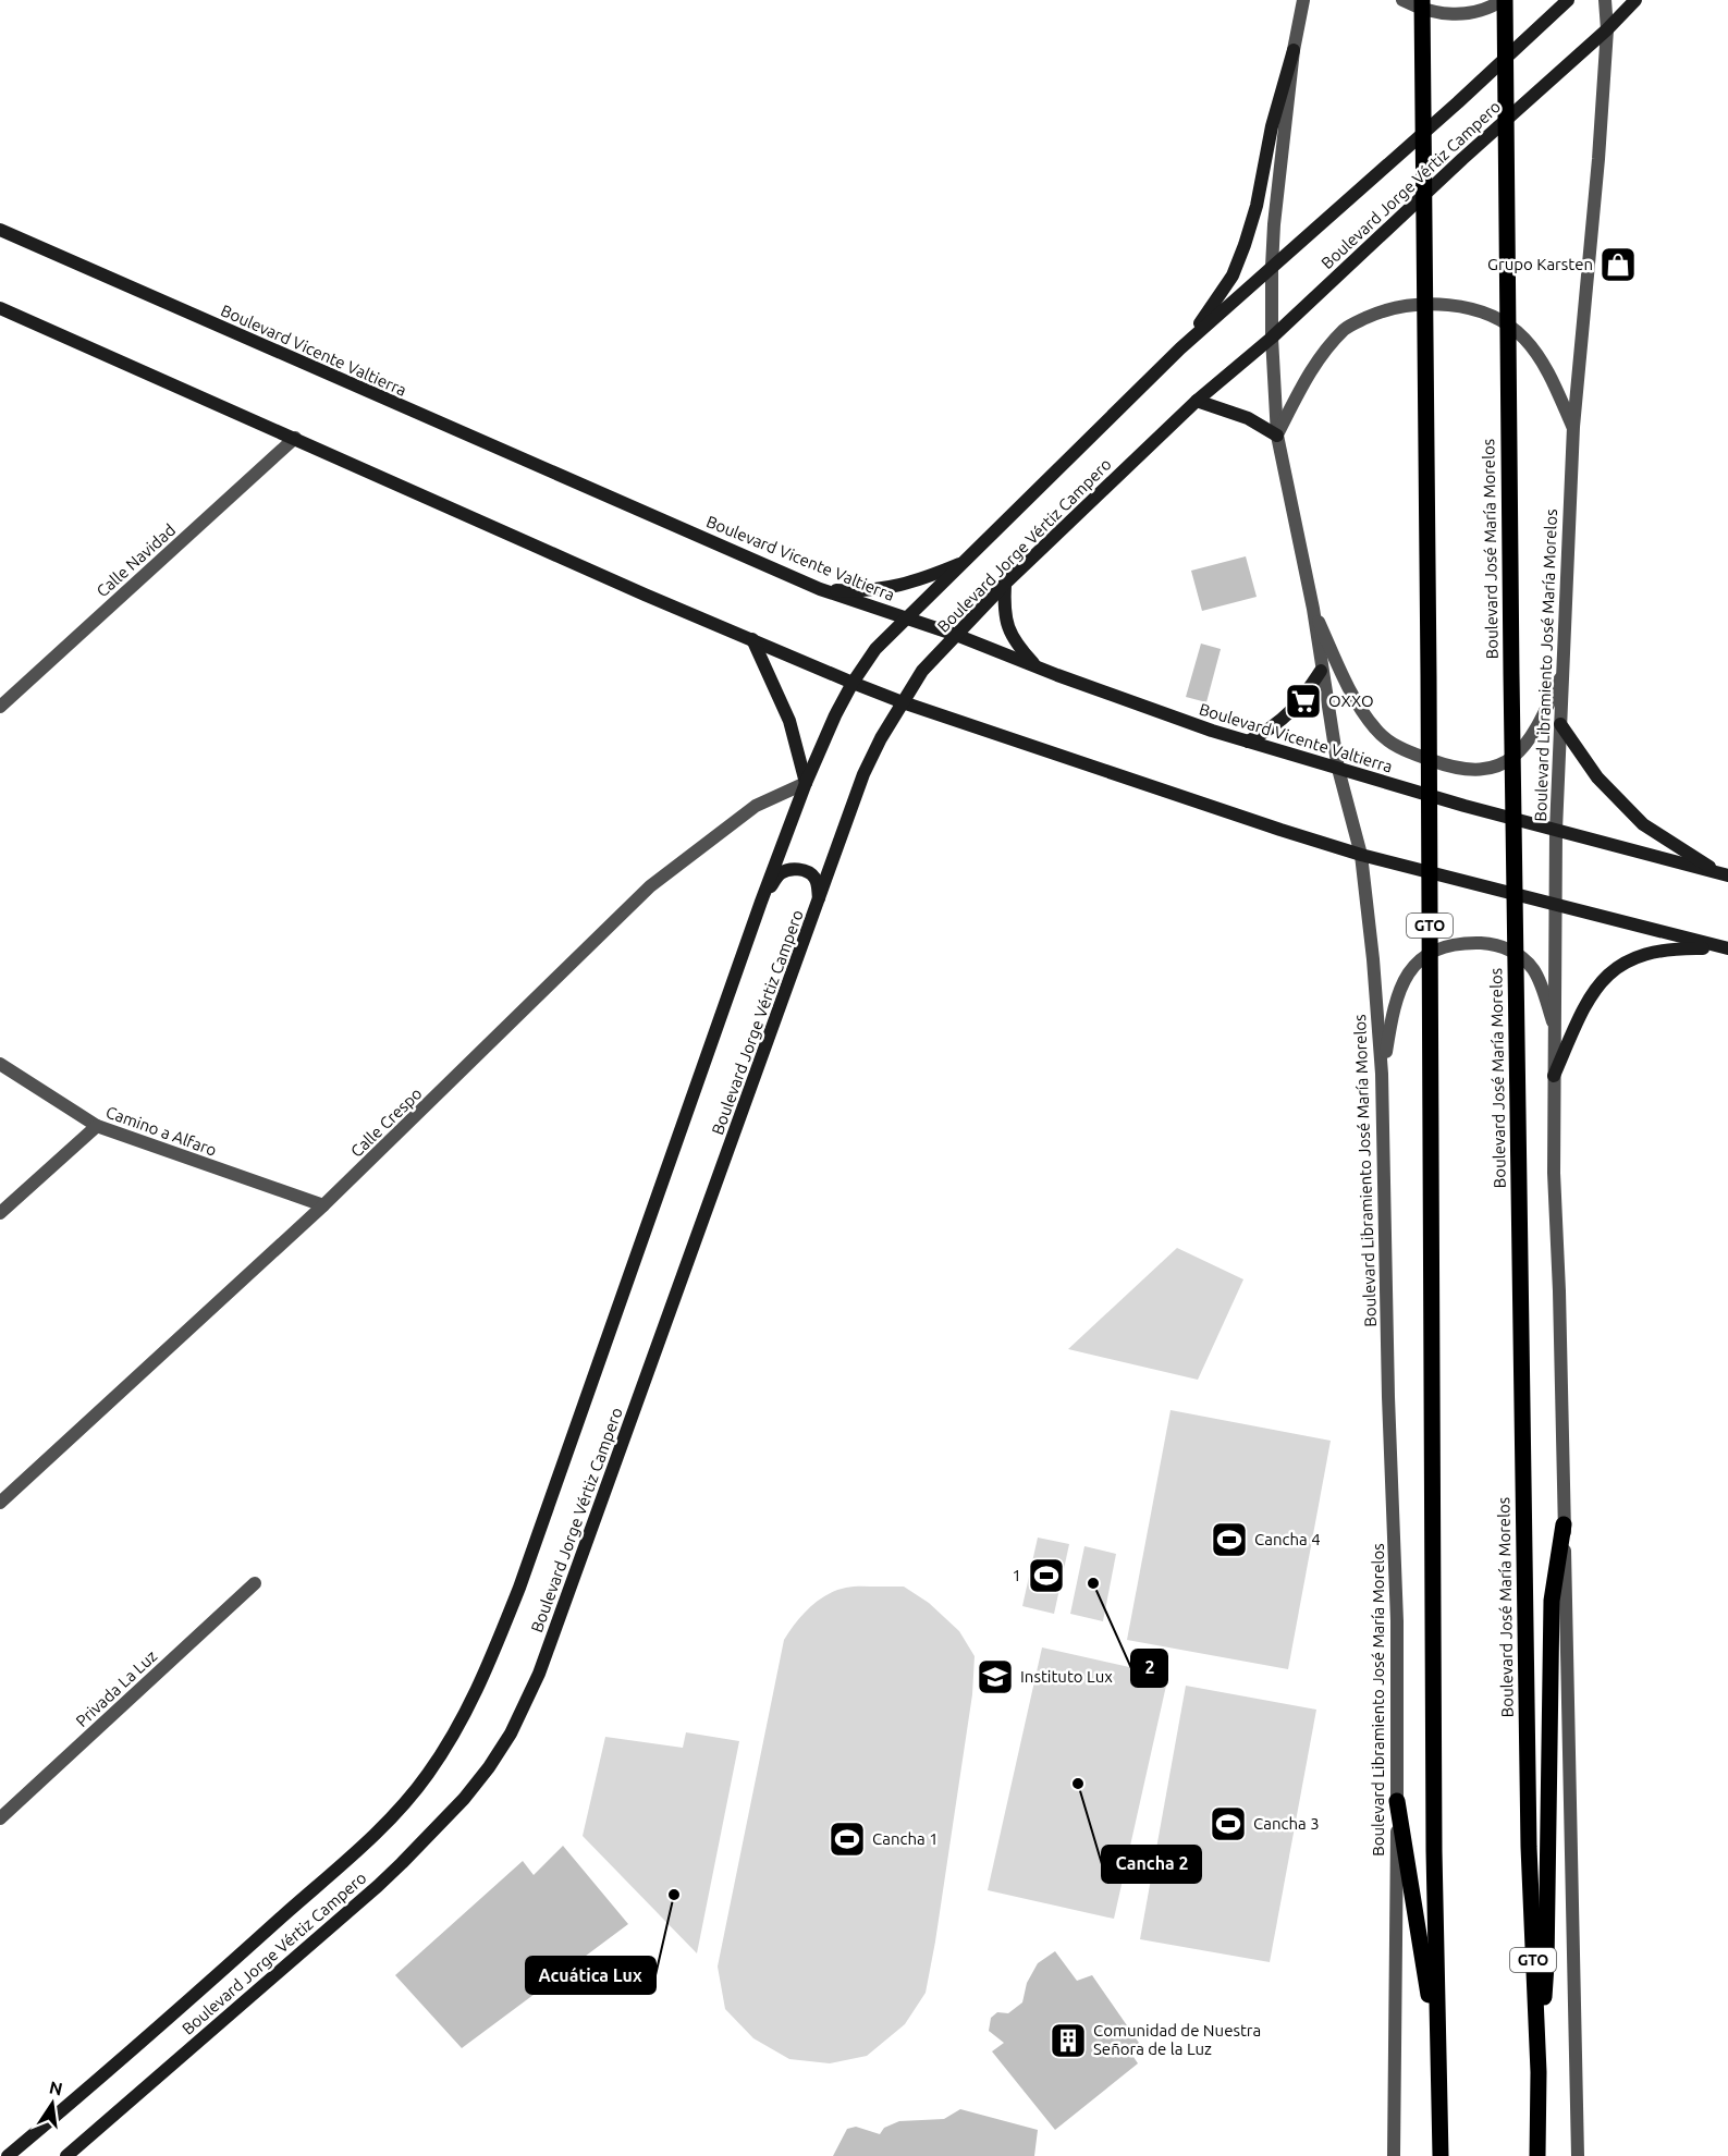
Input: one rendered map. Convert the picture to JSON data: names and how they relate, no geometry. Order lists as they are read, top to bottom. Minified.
{"streets":{"main road":["Boulevard Jorge Vértiz Campero","Boulevard Vicente Valtierra","Boulevard José María Morelos","GTO"],"street":["Calle Navidad","Boulevard Libramiento José María Morelos","Calle Crespo","Camino a Alfaro","Privada La Luz"]},"crossings":[["Boulevard Jorge Vértiz Campero","Boulevard Vicente Valtierra"],["Boulevard Jorge Vértiz Campero","Boulevard Libramiento José María Morelos"],["Boulevard Jorge Vértiz Campero","Calle Crespo"],["Boulevard Vicente Valtierra","Boulevard Libramiento José María Morelos"],["Calle Crespo","Camino a Alfaro"]],"places":{"shop":["Grupo Karsten"],"supermarket":["OXXO"],"sports":["Cancha 4","1","Cancha 3","Cancha 1"],"other":["2","Cancha 2","Acuática Lux"],"school or university":["Instituto Lux"],"building":["Comunidad de Nuestra Señora de la Luz"]},"north":"top"}
